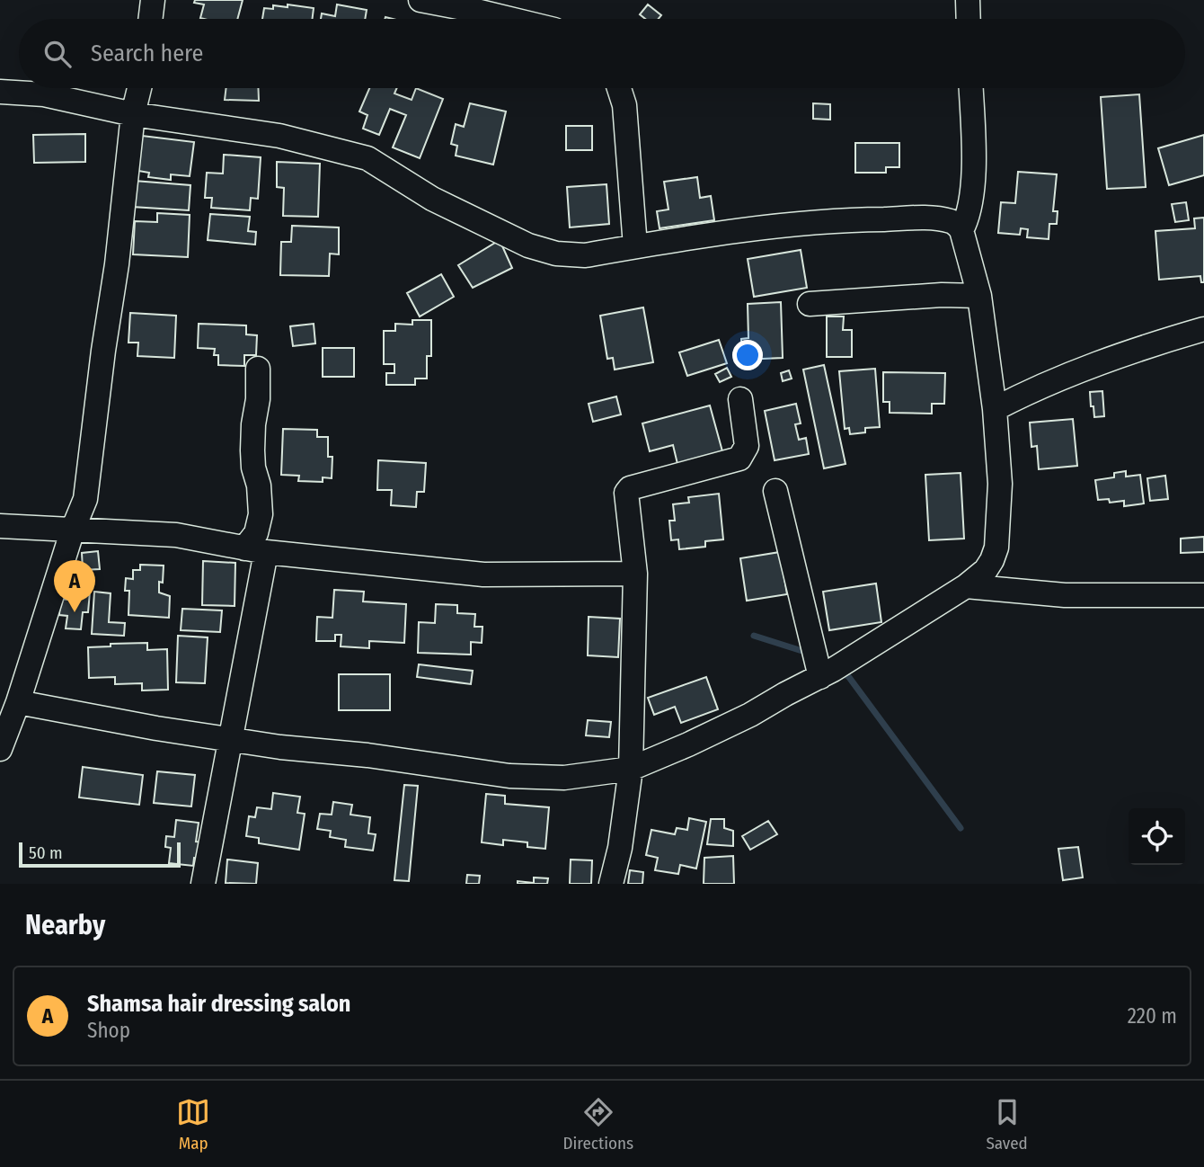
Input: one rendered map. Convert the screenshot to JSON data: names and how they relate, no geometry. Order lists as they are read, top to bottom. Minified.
{"scale_bar":"50 m","page":{"search":"Search here","pins":"A","scale":"50 m","heading":"Nearby","list":[{"mark":"A","name":"Shamsa hair dressing salon","note":"Shop","value":"220 m"}],"nav":["Map","Directions","Saved"]}}
